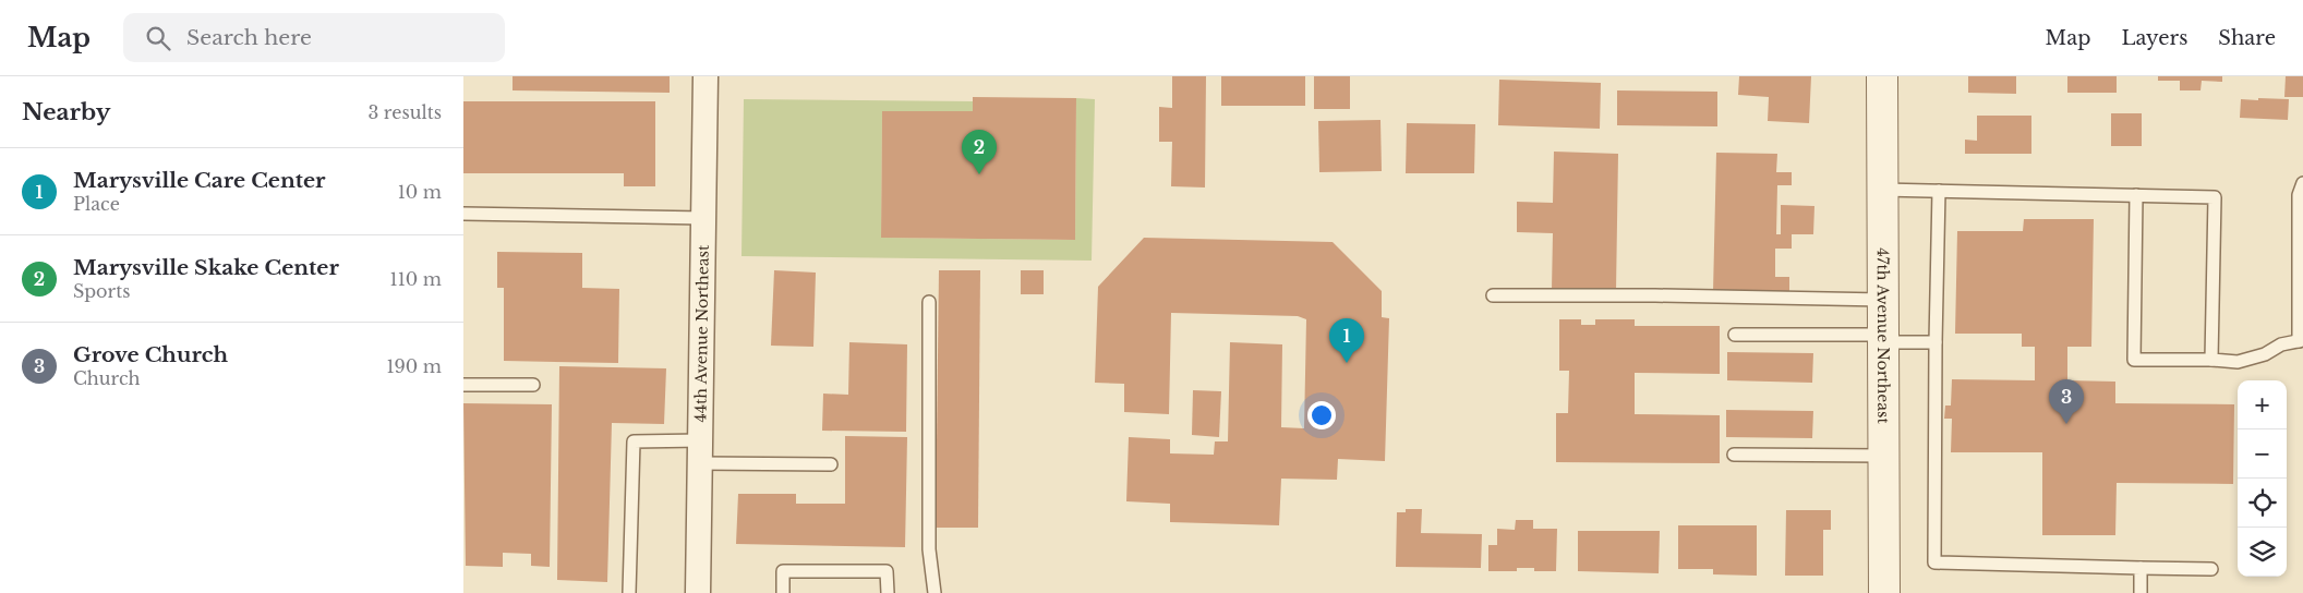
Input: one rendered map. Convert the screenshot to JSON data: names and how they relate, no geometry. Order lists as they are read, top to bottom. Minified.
{"streets":{"street":["44th Avenue Northeast","47th Avenue Northeast"]},"page":{"header":"Map","search":"Search here","nav":["Map","Layers","Share"],"heading":["Nearby","3 results"],"pins":["2","1","3"],"list":[{"mark":"1","name":"Marysville Care Center","note":"Place","value":"10 m"},{"mark":"2","name":"Marysville Skake Center","note":"Sports","value":"110 m"},{"mark":"3","name":"Grove Church","note":"Church","value":"190 m"}],"map_buttons":["+","−"]}}
